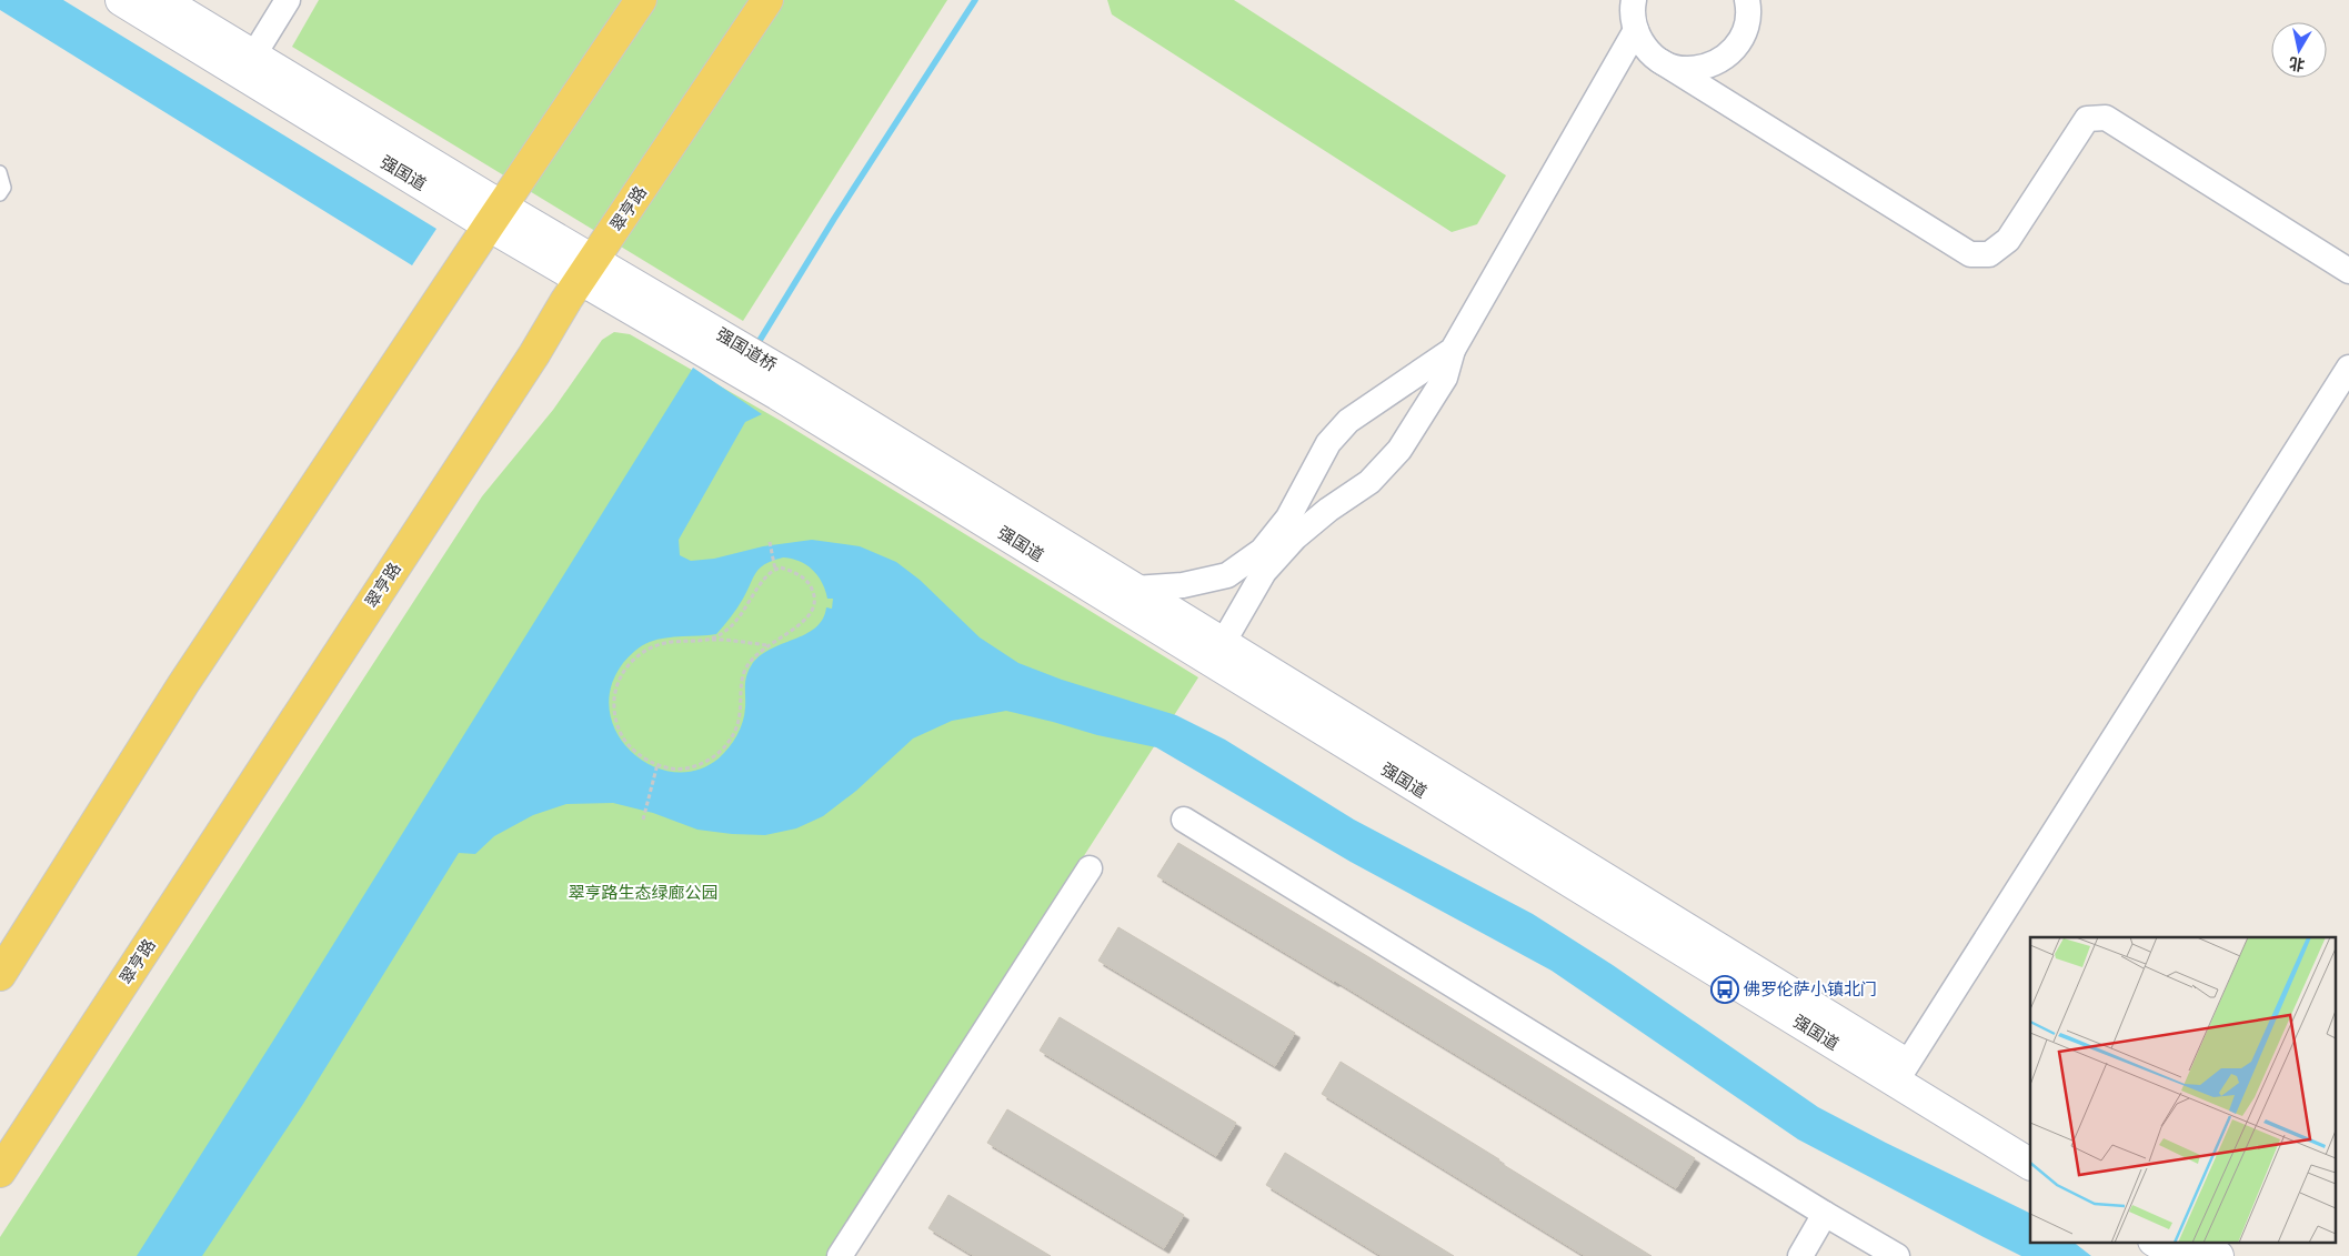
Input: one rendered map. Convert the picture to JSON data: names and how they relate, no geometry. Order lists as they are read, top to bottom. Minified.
{"streets":{"main road":["强国道","翠亨路","强国道桥"]},"crossings":[["强国道","翠亨路"],["强国道","强国道桥"]],"parks":["翠亨路生态绿廊公园"],"places":{"bus stop":["佛罗伦萨小镇北门"]},"north":"bottom"}
